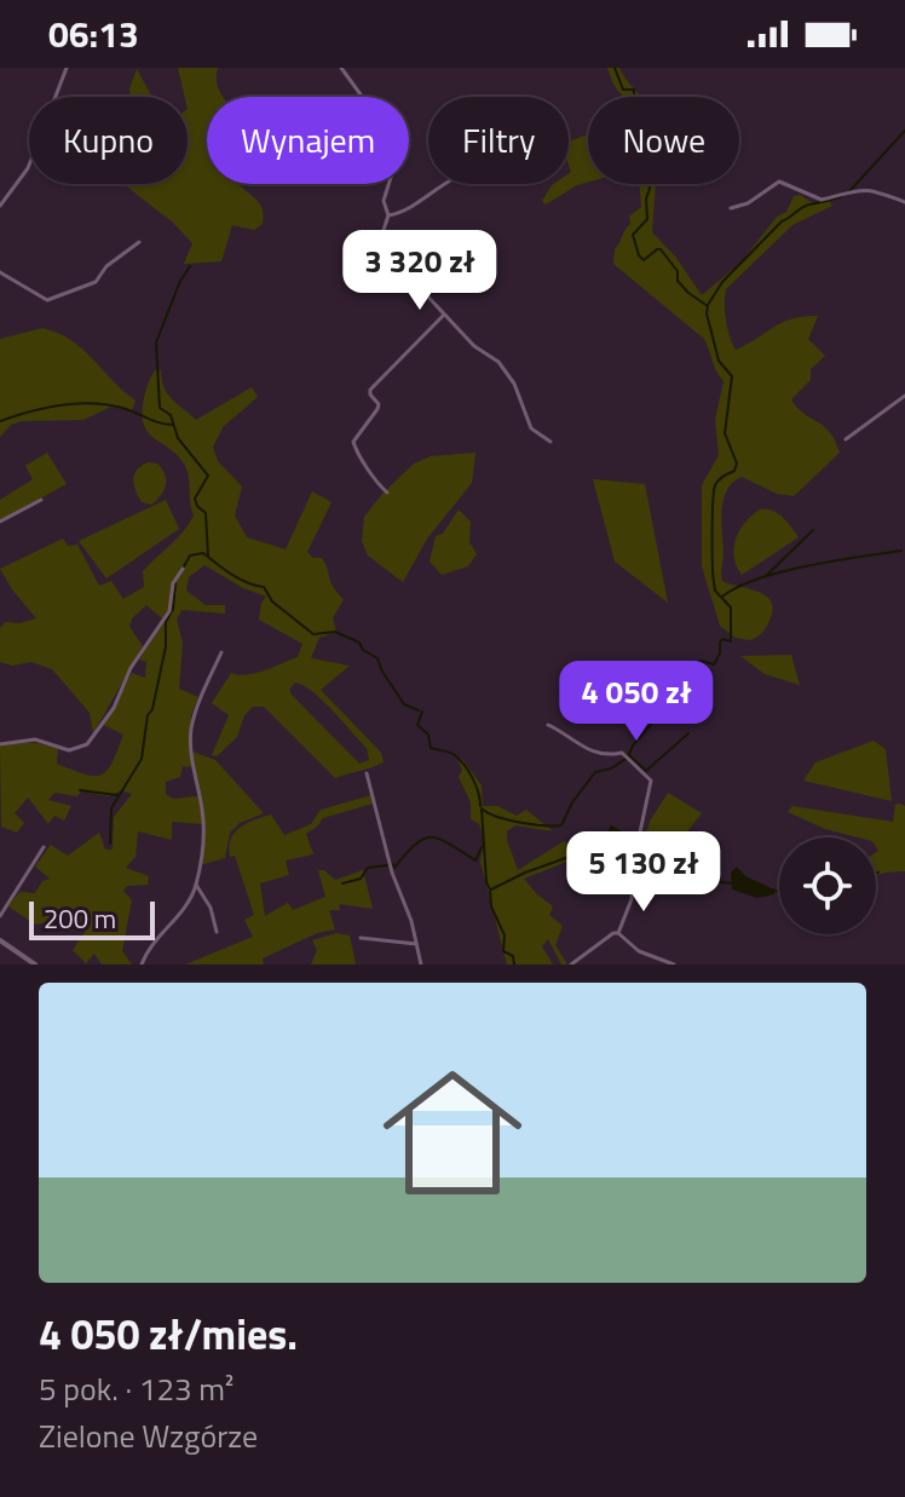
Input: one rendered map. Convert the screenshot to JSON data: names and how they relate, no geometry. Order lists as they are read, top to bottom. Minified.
{"scale_bar":"200 m","page":{"status":"06:13","chip":["Kupno","Wynajem","Filtry","Nowe"],"price":["3 320 zł","4 050 zł","5 130 zł"],"scale":"200 m","list":[{"name":"4 050 zł/mies.","note":"5 pok. · 123 m² · Zielone Wzgórze"}]}}
